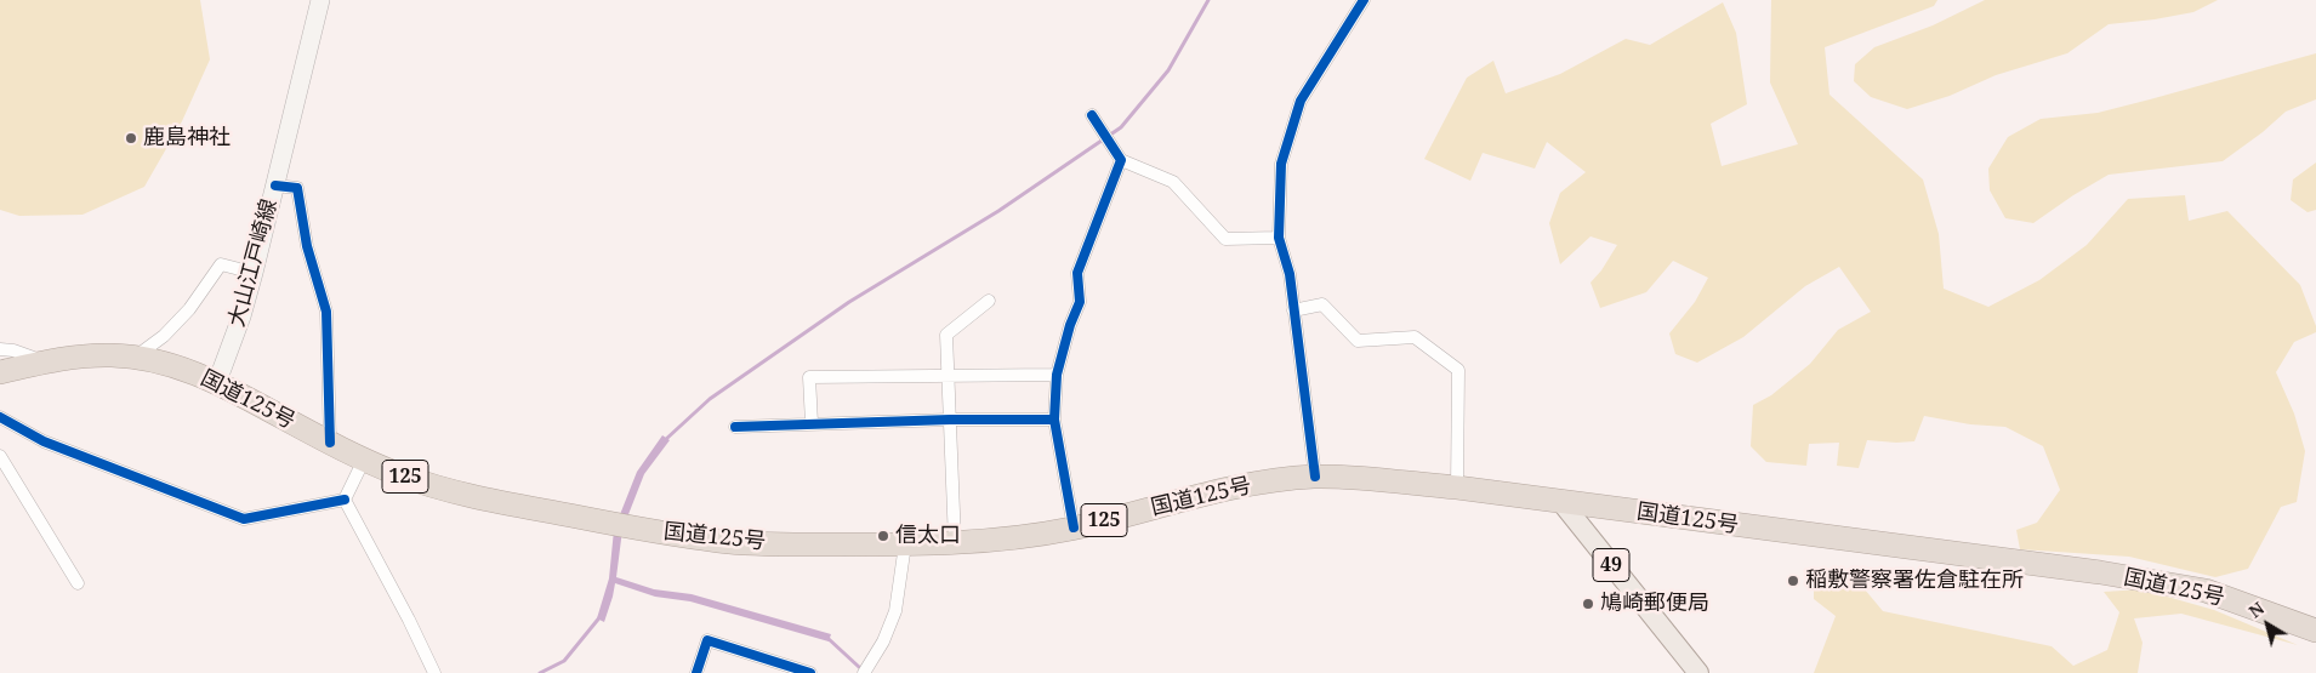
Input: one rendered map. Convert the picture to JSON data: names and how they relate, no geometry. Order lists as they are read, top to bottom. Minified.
{"streets":{"highway":["国道125号","125"],"main road":["大山江戸崎線","49"]},"crossings":[["大山江戸崎線","国道125号"],["国道125号","49"]],"places":["鹿島神社","信太口","稲敷警察署佐倉駐在所","鳩崎郵便局"],"north":"top left"}
